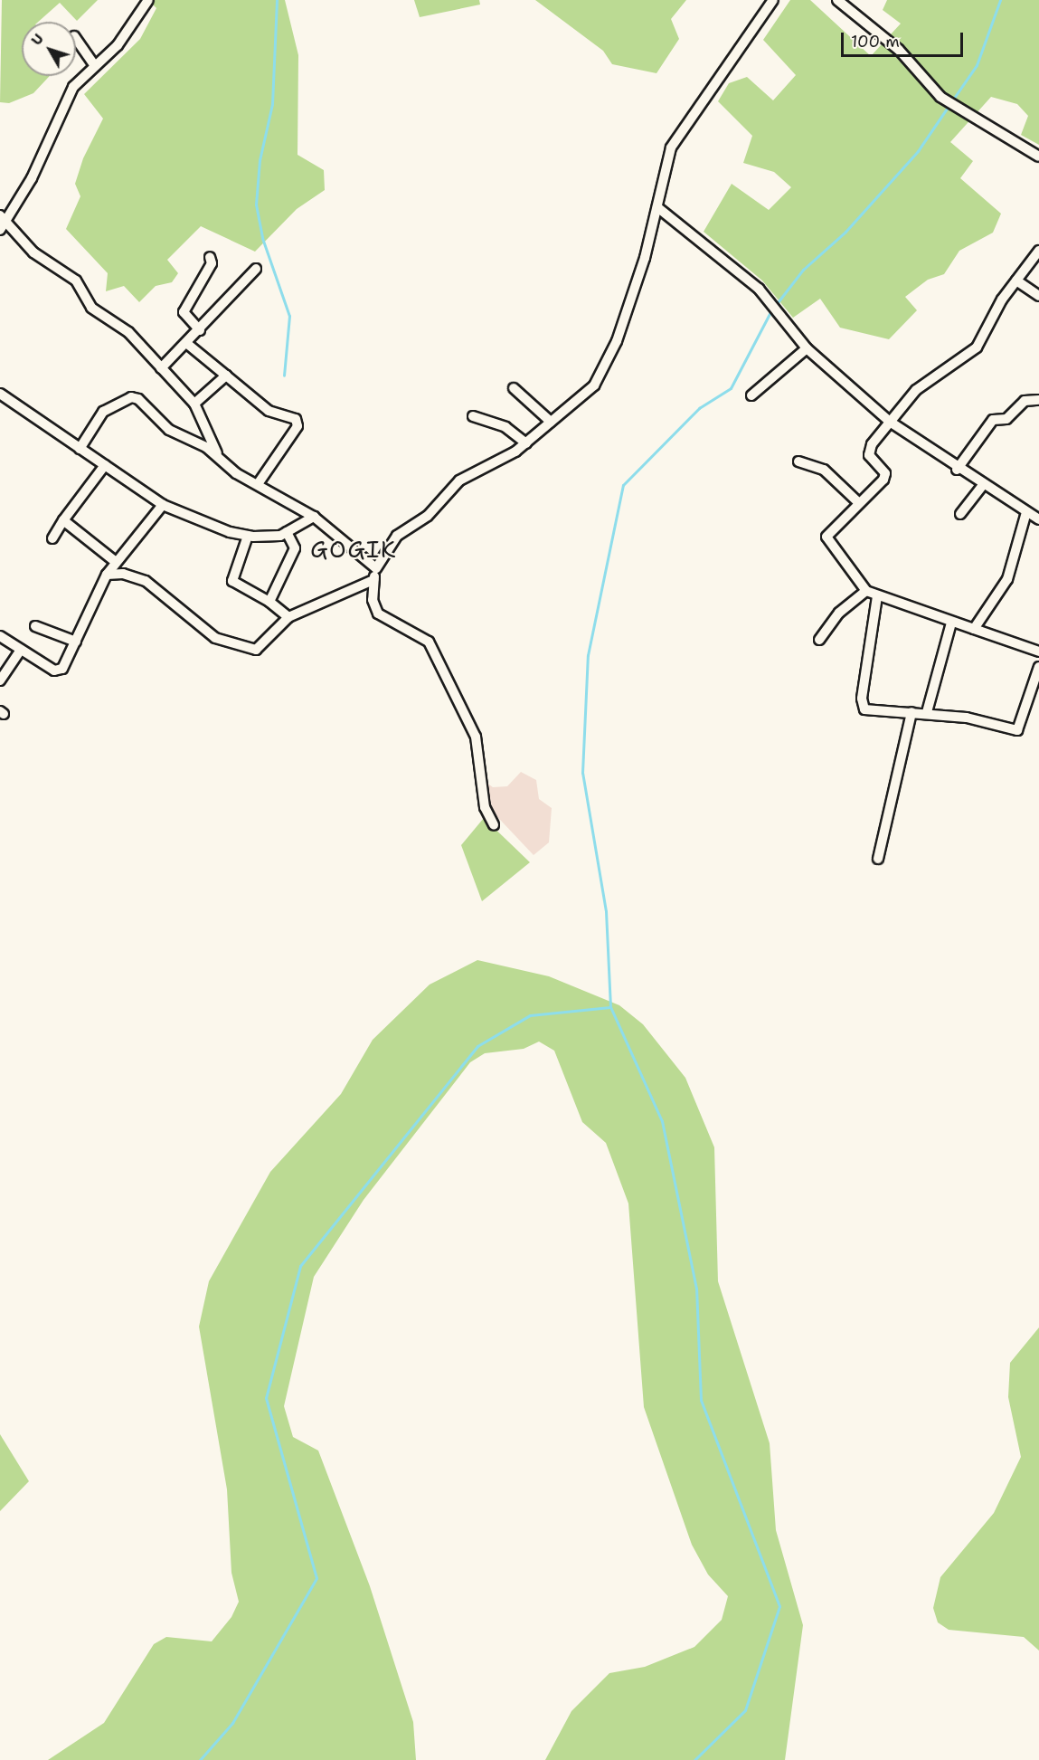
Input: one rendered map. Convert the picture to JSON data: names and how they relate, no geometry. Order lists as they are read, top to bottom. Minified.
{"districts":["GOGIK"],"scale_bar":"100 m","north":"top left"}
